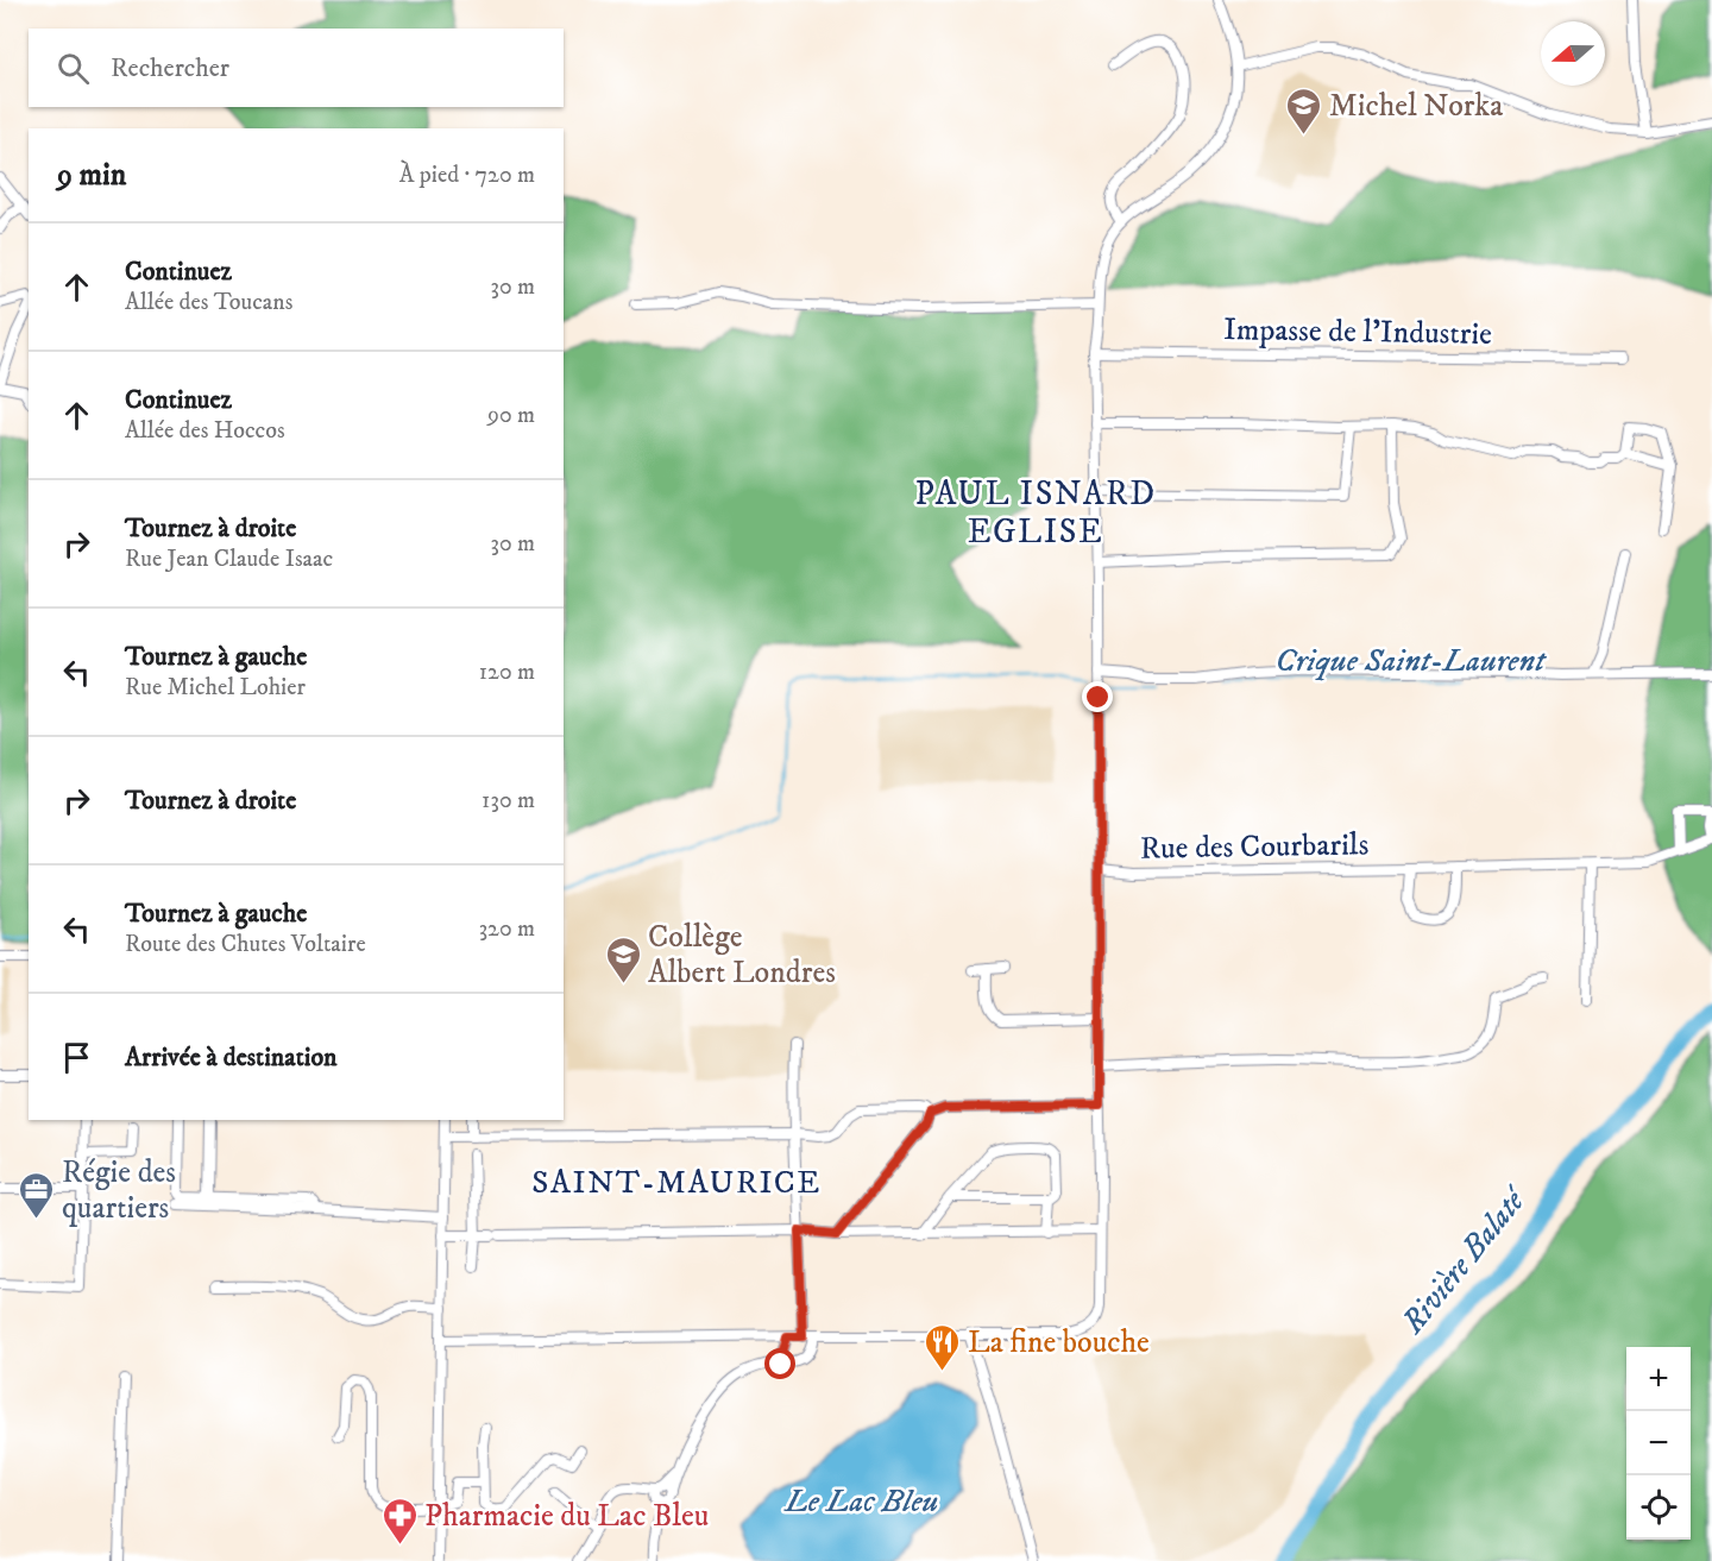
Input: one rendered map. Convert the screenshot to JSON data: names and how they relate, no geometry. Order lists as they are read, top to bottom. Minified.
{"streets":{"street":["Impasse de l'Industrie","Rue des Courbarils"]},"districts":["PAUL ISNARD EGLISE","SAINT-MAURICE"],"water":["Crique Saint-Laurent","Rivière Balaté","Le Lac Bleu"],"places":{"school or university":["Michel Norka","Collège Albert Londres"],"office":["Régie des quartiers"],"restaurant":["La fine bouche"],"pharmacy":["Pharmacie du Lac Bleu"]},"north":"left","page":{"search":"Rechercher","heading":["9 min","À pied · 720 m"],"list":[["Continuez","Allée des Toucans","30 m"],["Continuez","Allée des Hoccos","90 m"],["Tournez à droite","Rue Jean Claude Isaac","30 m"],["Tournez à gauche","Rue Michel Lohier","120 m"],["Tournez à droite","130 m"],["Tournez à gauche","Route des Chutes Voltaire","320 m"],"Arrivée à destination"],"map_buttons":["+","−"]}}
